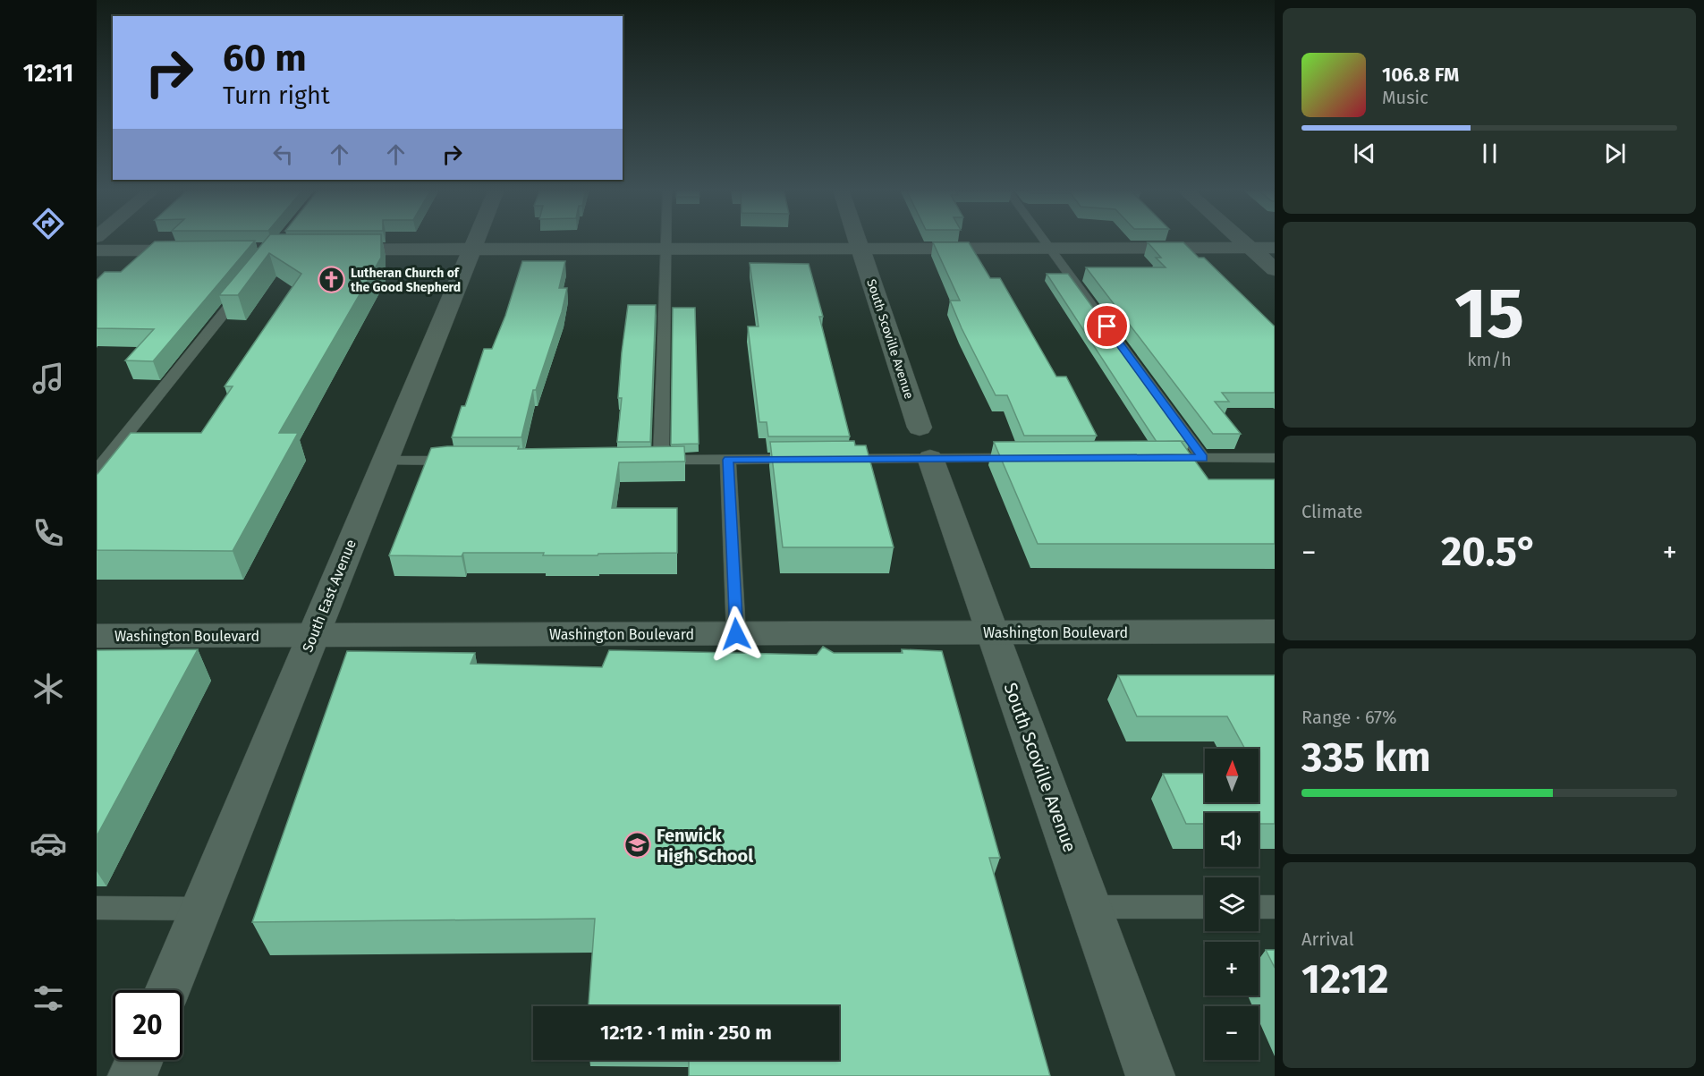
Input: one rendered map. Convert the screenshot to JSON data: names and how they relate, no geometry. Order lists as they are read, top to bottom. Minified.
{"streets":{"street":["South Scoville Avenue","South East Avenue","Washington Boulevard"]},"crossings":[["South Scoville Avenue","Washington Boulevard"],["South East Avenue","Washington Boulevard"]],"places":{"church":["Lutheran Church of the Good Shepherd"],"school or university":["Fenwick High School"]},"north":"top","page":{"tabs":"12:11","turn":["60 m","Turn right"],"song":["106.8 FM","Music"],"tile":[["15","km/h"],"Climate",["Range · 67%","335 km"],["Arrival","12:12"]],"heat":["−","20.5°","+"],"map_buttons":["+","−"],"limit":"20","trip":"12:12 · 1 min · 250 m"}}
